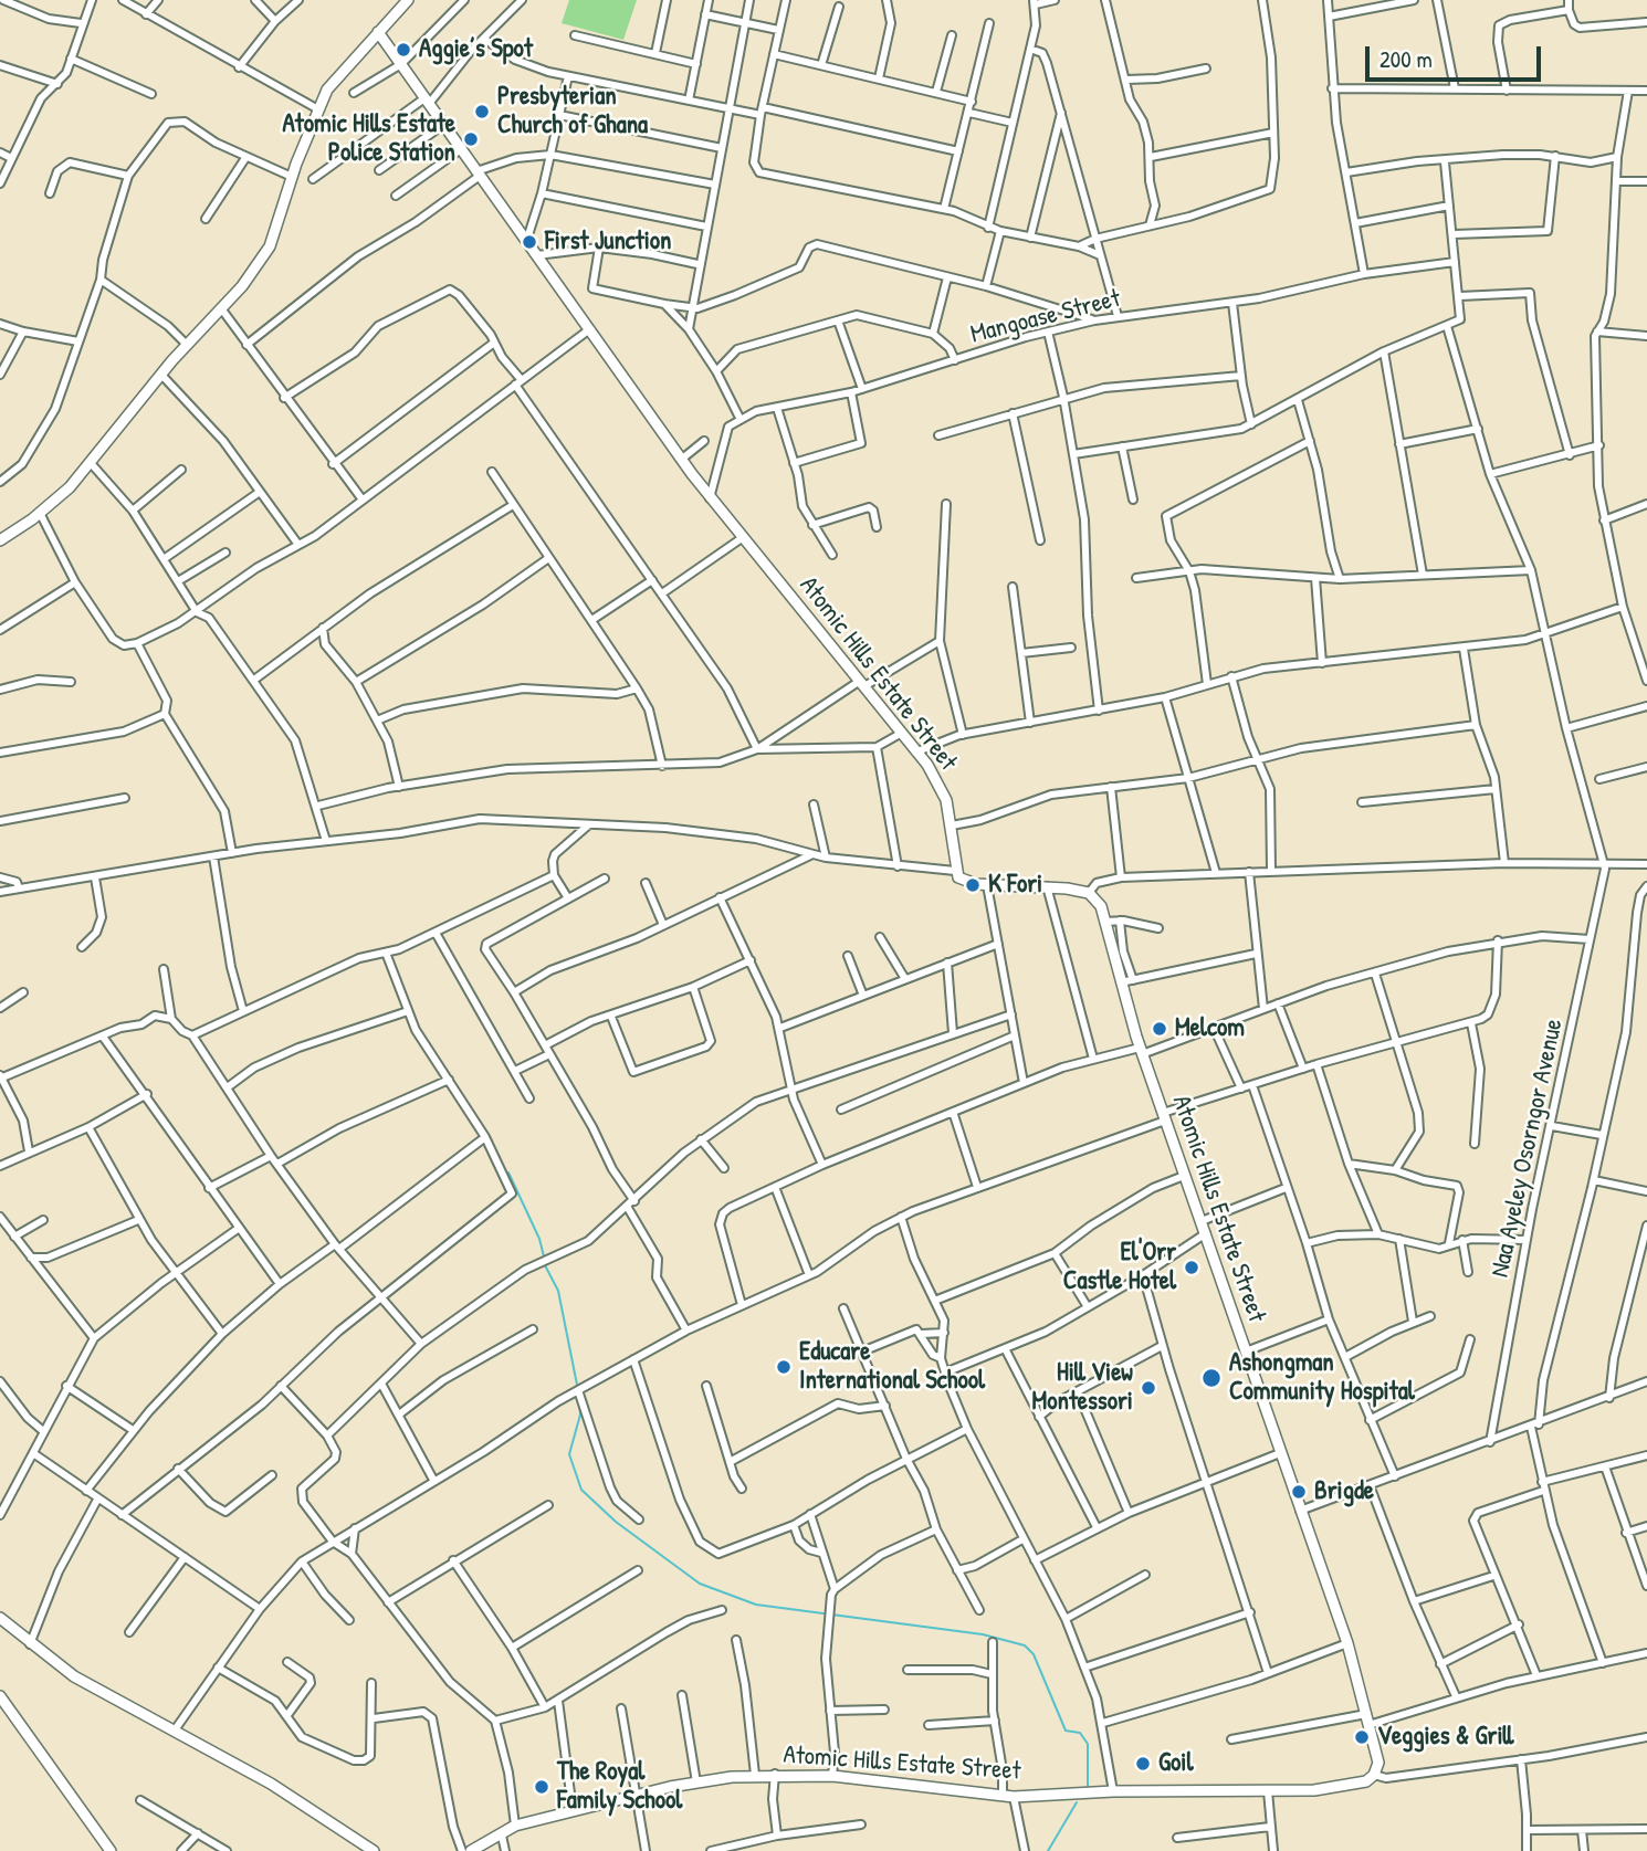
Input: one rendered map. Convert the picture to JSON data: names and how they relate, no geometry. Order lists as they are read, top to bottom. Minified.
{"streets":{"street":["Mangoase Street","Atomic Hills Estate Street","Naa Ayeley Osorngor Avenue"]},"places":["Aggie’s Spot","Presbyterian Church of Ghana","Atomic Hills Estate Police Station","First Junction","K Fori","Melcom","El'Orr Castle Hotel","Educare International School","Ashongman Community Hospital","Hill View Montessori","Brigde","Veggies & Grill","Goil","The Royal Family School"],"scale_bar":"200 m"}
